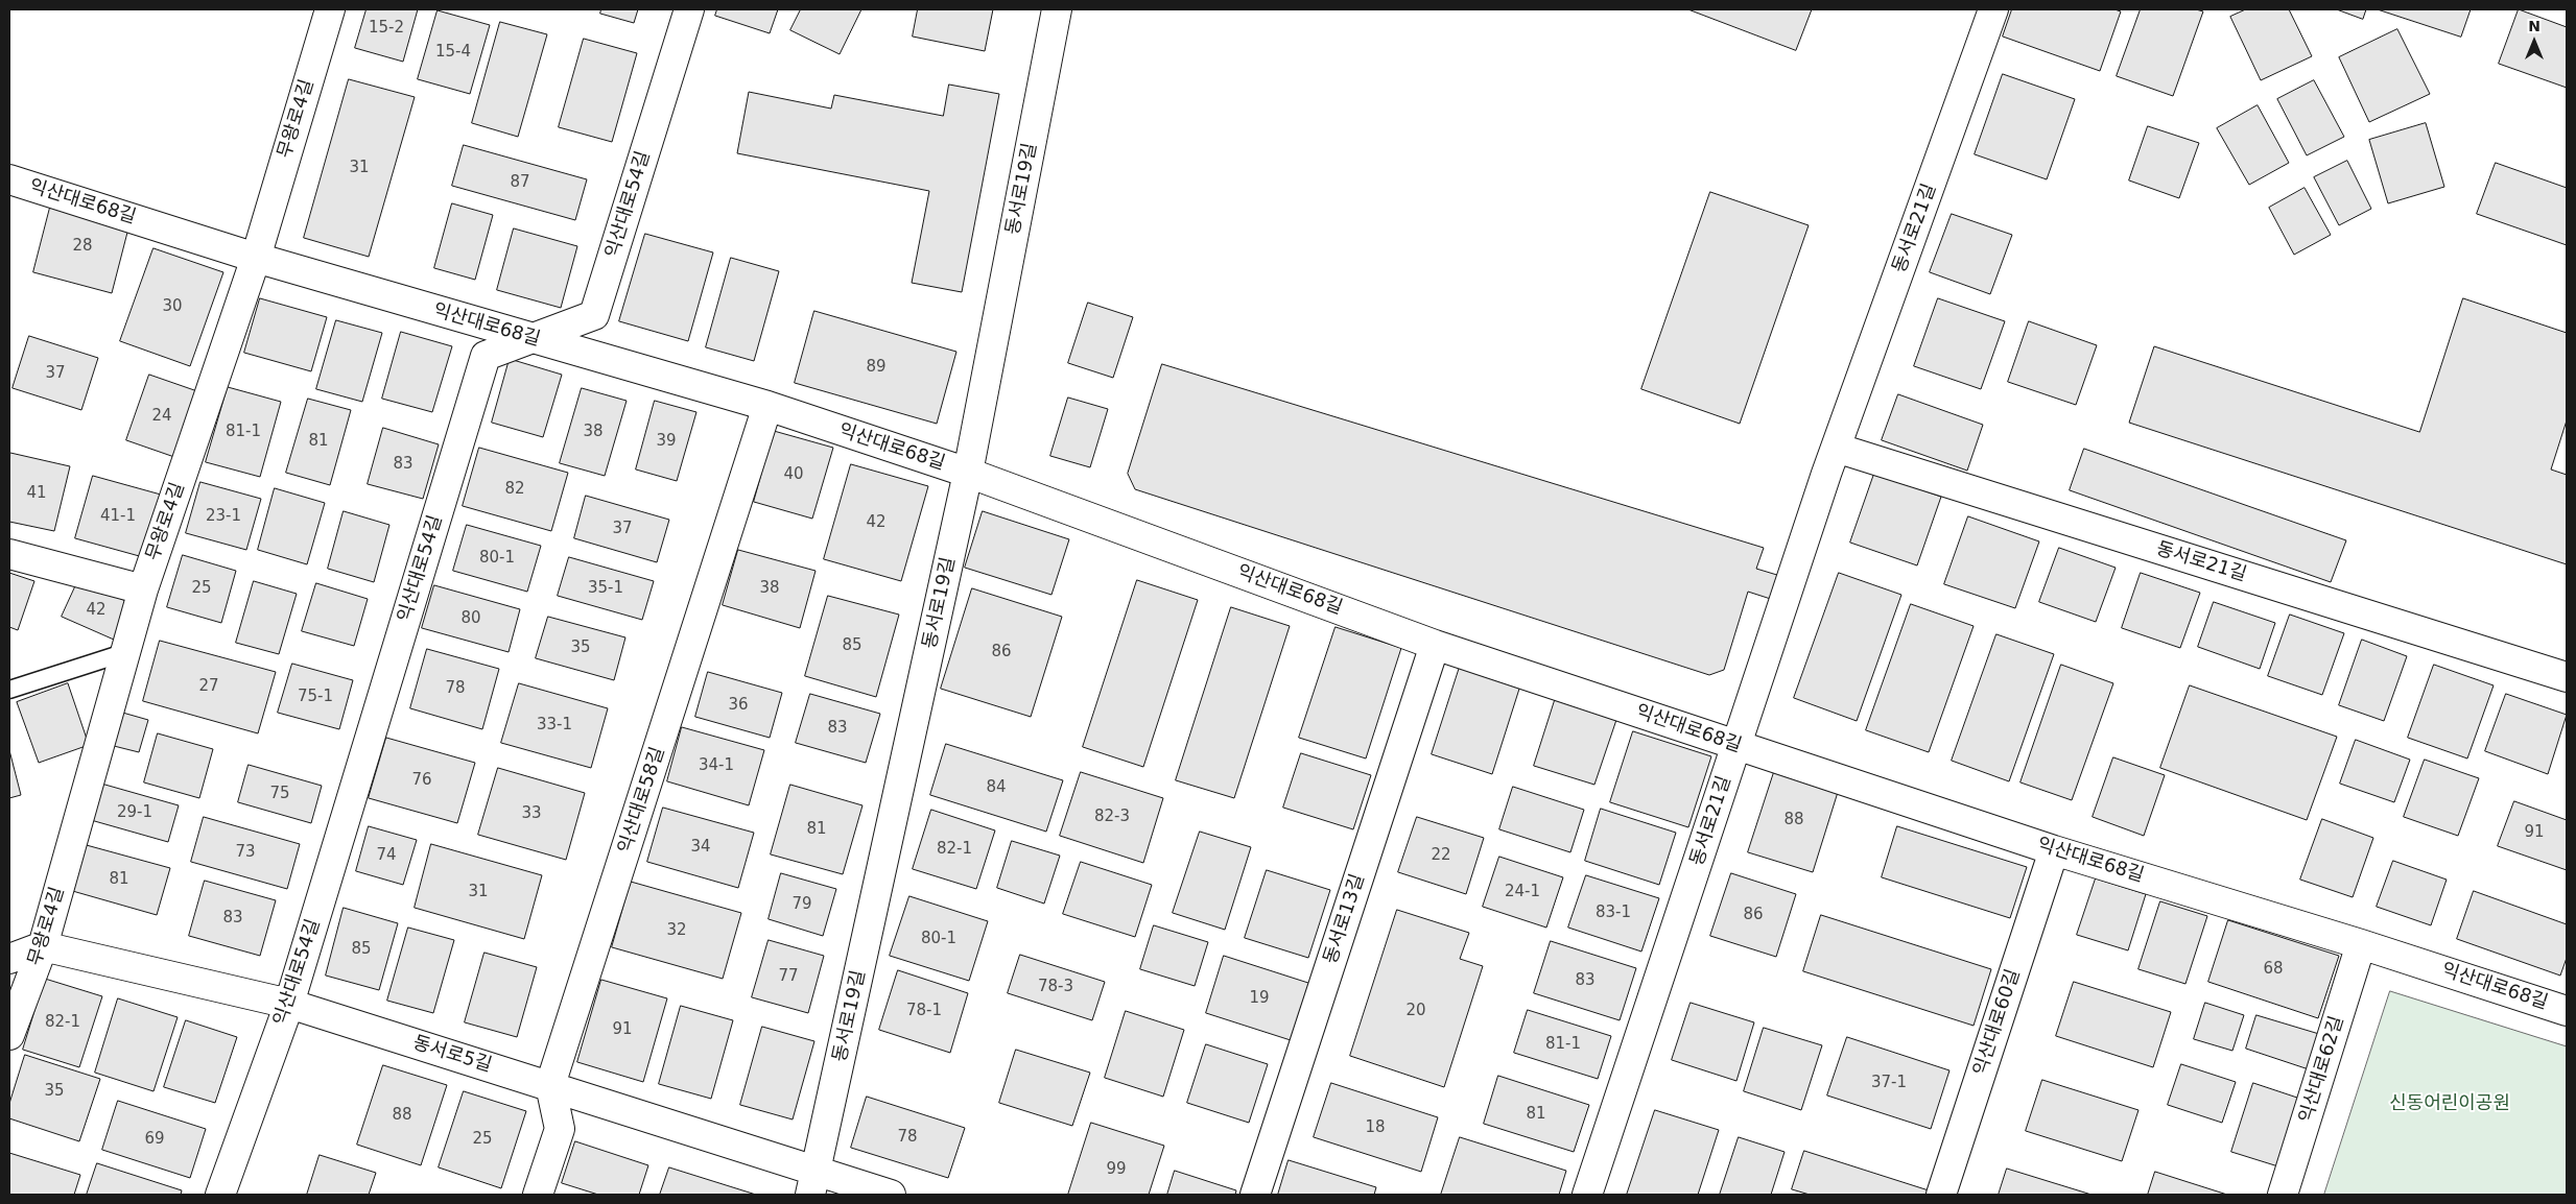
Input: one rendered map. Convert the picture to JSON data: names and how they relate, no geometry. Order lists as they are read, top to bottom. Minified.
{"streets":{"street":["무왕로4길","동서로19길","익산대로68길","익산대로54길","동서로21길","익산대로58길","동서로13길","익산대로60길","동서로5길","익산대로62길"]},"crossings":[["무왕로4길","익산대로68길"],["무왕로4길","동서로5길"],["동서로19길","익산대로68길"],["동서로19길","동서로5길"],["익산대로68길","익산대로54길"],["익산대로68길","동서로21길"],["익산대로68길","익산대로58길"],["익산대로68길","동서로13길"],["익산대로68길","익산대로60길"],["익산대로68길","익산대로62길"],["익산대로54길","동서로5길"],["익산대로58길","동서로5길"]],"parks":["신동어린이공원"],"house_numbers":["15-2","15-4","31","87","28","30","89","37","24","81-1","38","81","39","83","40","82","41","41-1","23-1","42","37","80-1","25","35-1","38","42","80","85","35","86","27","78","75-1","36","33-1","83","34-1","76","84","75","29-1","33","82-3","88","81","91","34","82-1","73","74","22","81","31","24-1","79","83-1","86","83","32","80-1","85","68","77","83","78-3","19","78-1","20","82-1","91","81-1","37-1","35","81","88","18","78","69","25","99"],"north":"top"}
